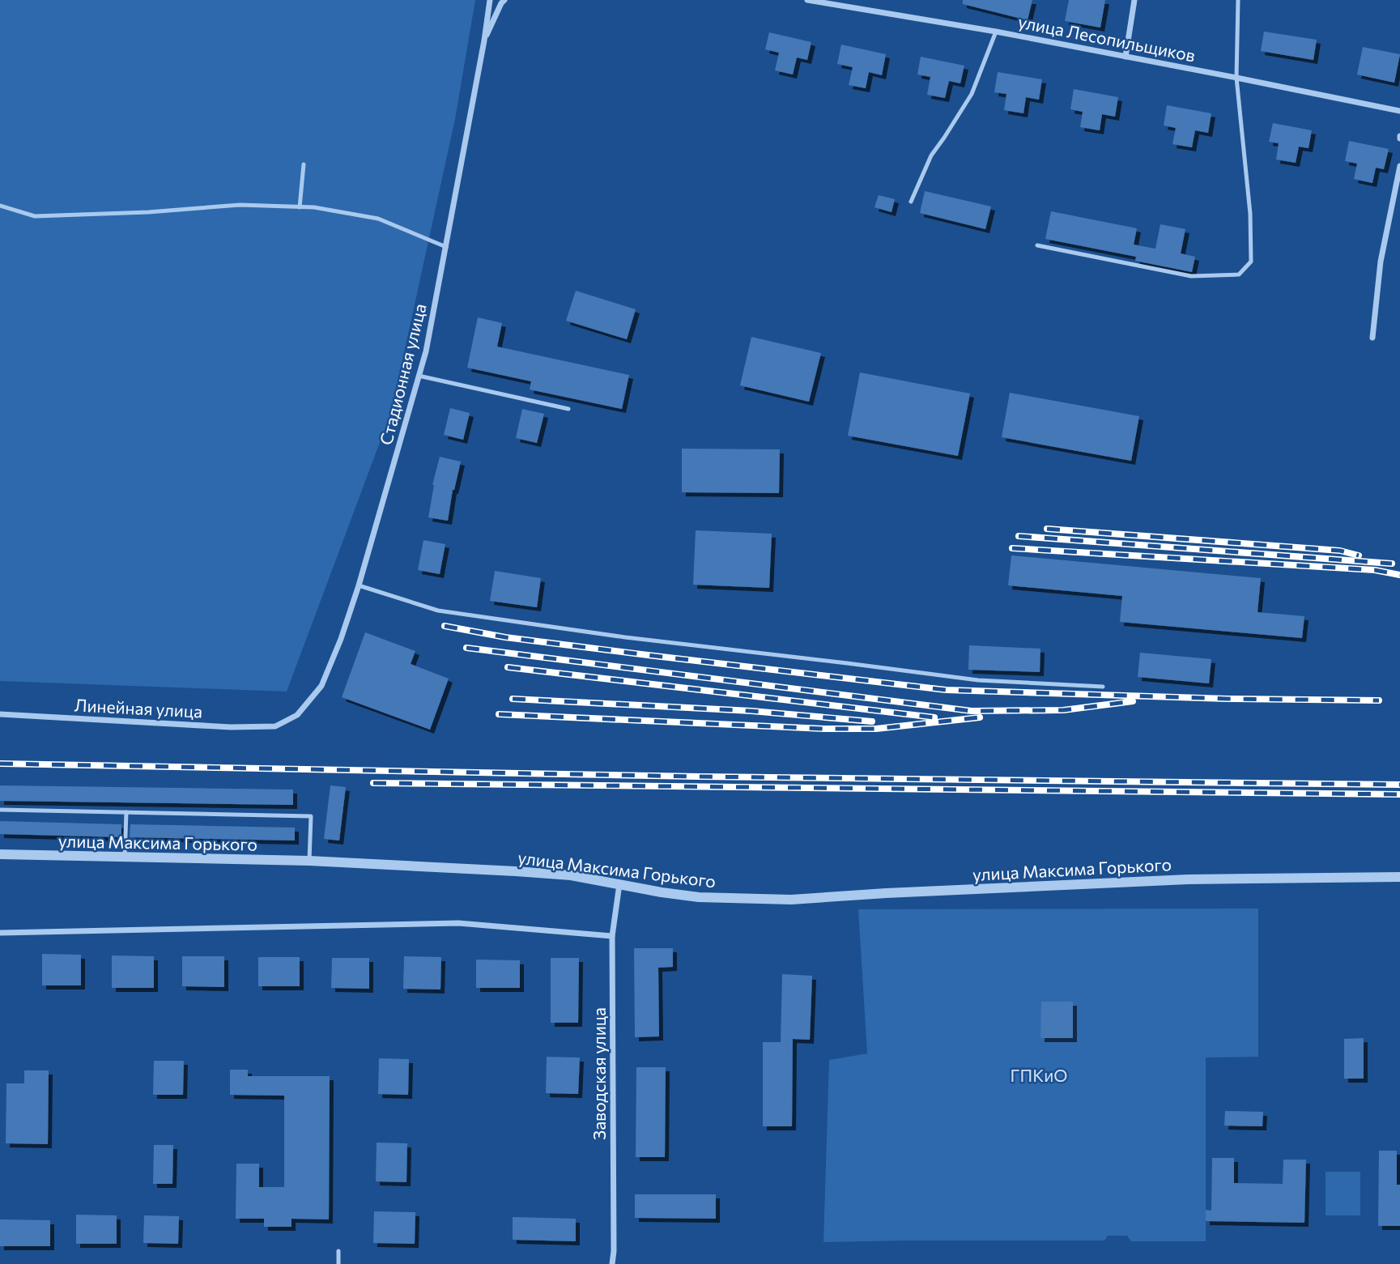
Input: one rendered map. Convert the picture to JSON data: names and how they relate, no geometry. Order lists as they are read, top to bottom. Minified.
{"streets":{"street":["улица Лесопильщиков","Стадионная улица","Линейная улица","улица Максима Горького","Заводская улица"]},"crossings":[["Стадионная улица","Линейная улица"],["улица Максима Горького","Заводская улица"]],"parks":["ГПКиО"]}
